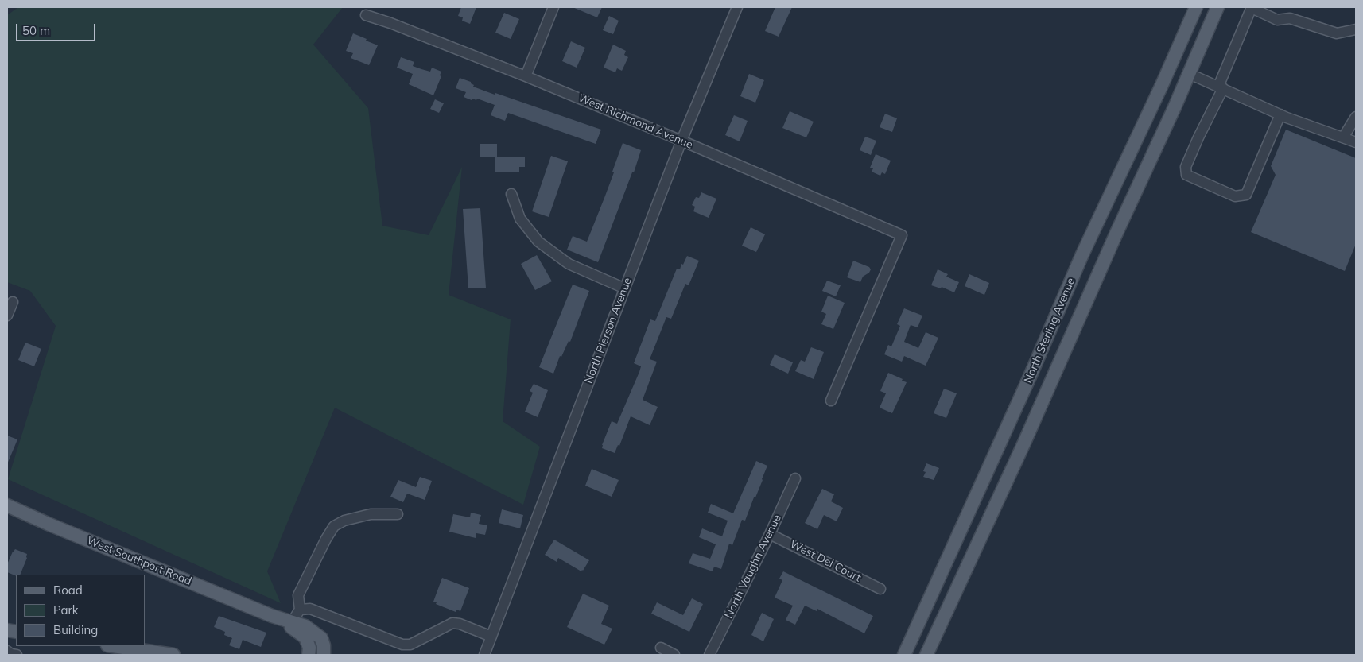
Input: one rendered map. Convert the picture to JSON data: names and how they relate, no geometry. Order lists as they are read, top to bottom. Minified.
{"streets":{"main road":["North Sterling Avenue","West Southport Road"],"street":["West Richmond Avenue","North Pierson Avenue","West Del Court","North Vaughn Avenue"]},"crossings":[["West Richmond Avenue","North Pierson Avenue"],["West Del Court","North Vaughn Avenue"]],"legend":["Road","Park","Building"],"scale_bar":"50 m"}
